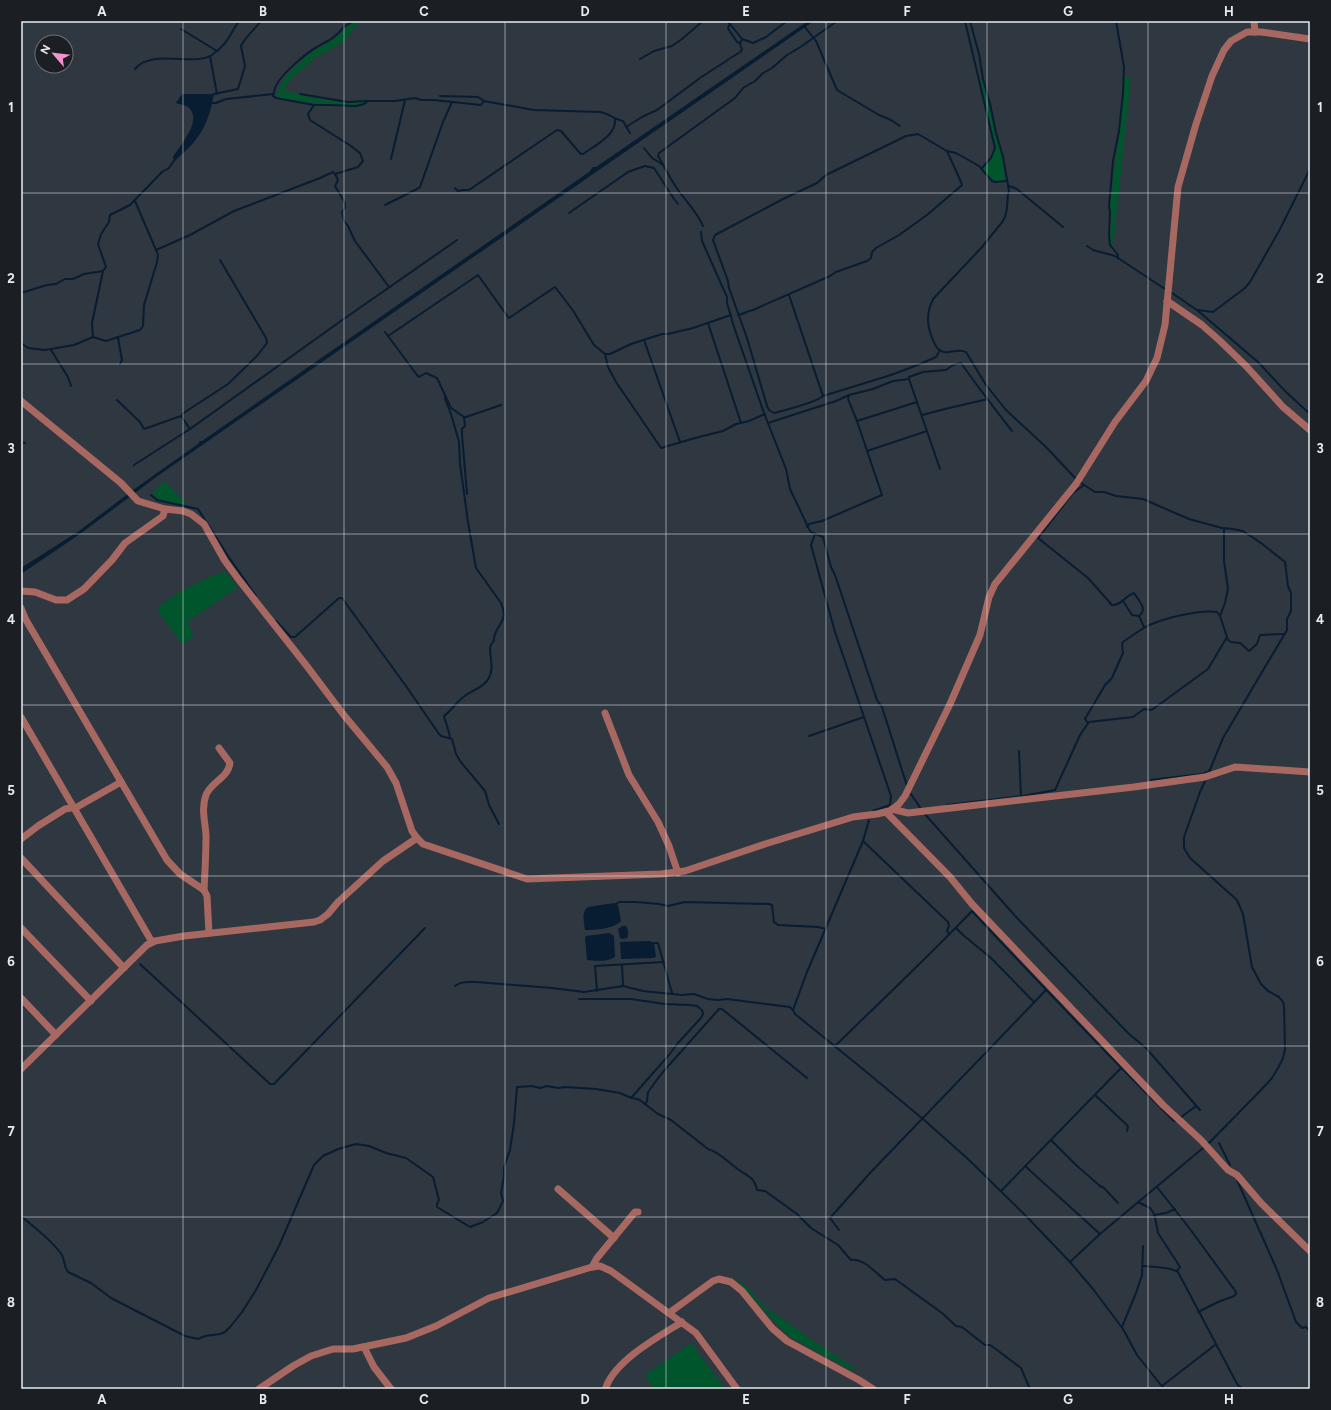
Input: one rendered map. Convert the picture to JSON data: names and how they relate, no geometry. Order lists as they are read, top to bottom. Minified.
{"north":"top left","grid":{"columns":["A","B","C","D","E","F","G","H"],"rows":["1","2","3","4","5","6","7","8"]}}
